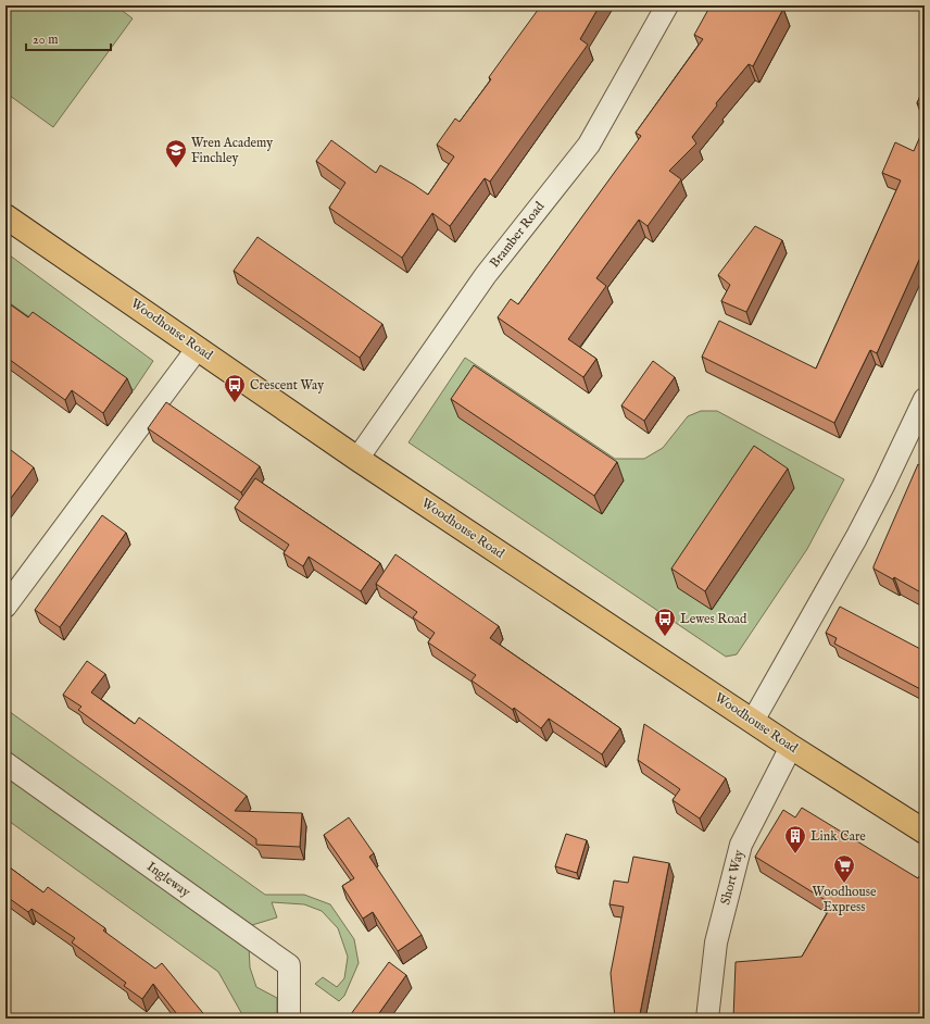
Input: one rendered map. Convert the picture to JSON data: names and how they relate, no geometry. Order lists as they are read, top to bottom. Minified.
{"streets":{"main road":["Woodhouse Road"],"street":["Bramber Road","Short Way","Ingleway"]},"crossings":[["Bramber Road","Woodhouse Road"],["Woodhouse Road","Short Way"]],"places":{"school or university":["Wren Academy Finchley"],"bus stop":["Crescent Way","Lewes Road"],"building":["Link Care"],"supermarket":["Woodhouse Express"]},"scale_bar":"20 m"}
